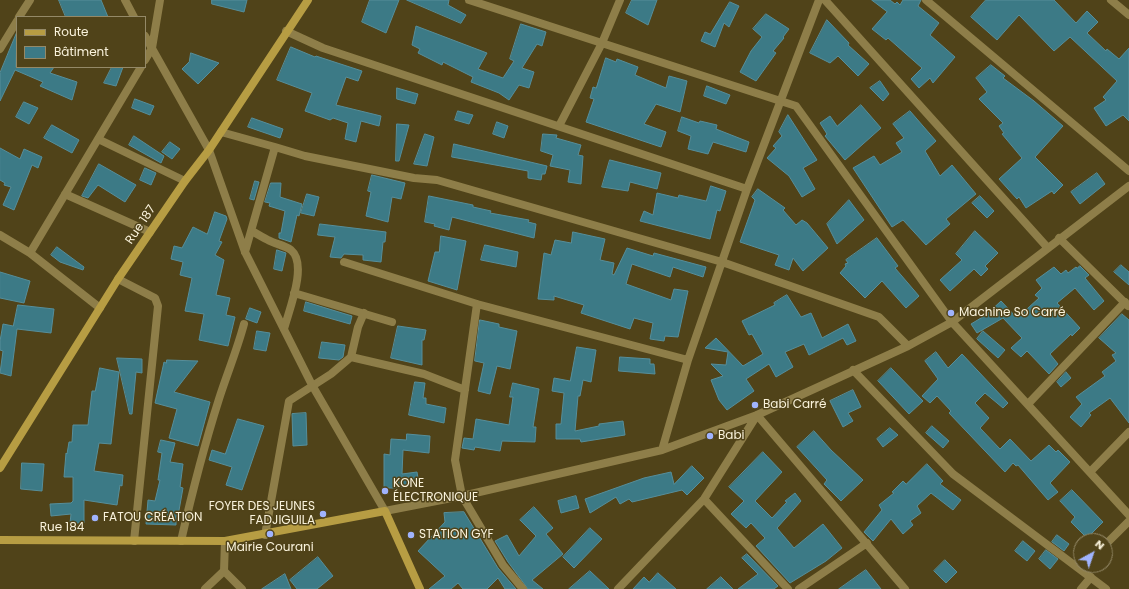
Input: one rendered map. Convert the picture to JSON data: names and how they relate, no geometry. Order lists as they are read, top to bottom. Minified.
{"streets":{"street":["Rue 187","Rue 184"]},"places":["Machine So Carré","Babi Carré","Babi","KONE ÉLECTRONIQUE","FOYER DES JEUNES FADJIGUILA","FATOU CRÉATION","Mairie Courani","STATION GYF"],"legend":["Route","Bâtiment"],"north":"top right"}
